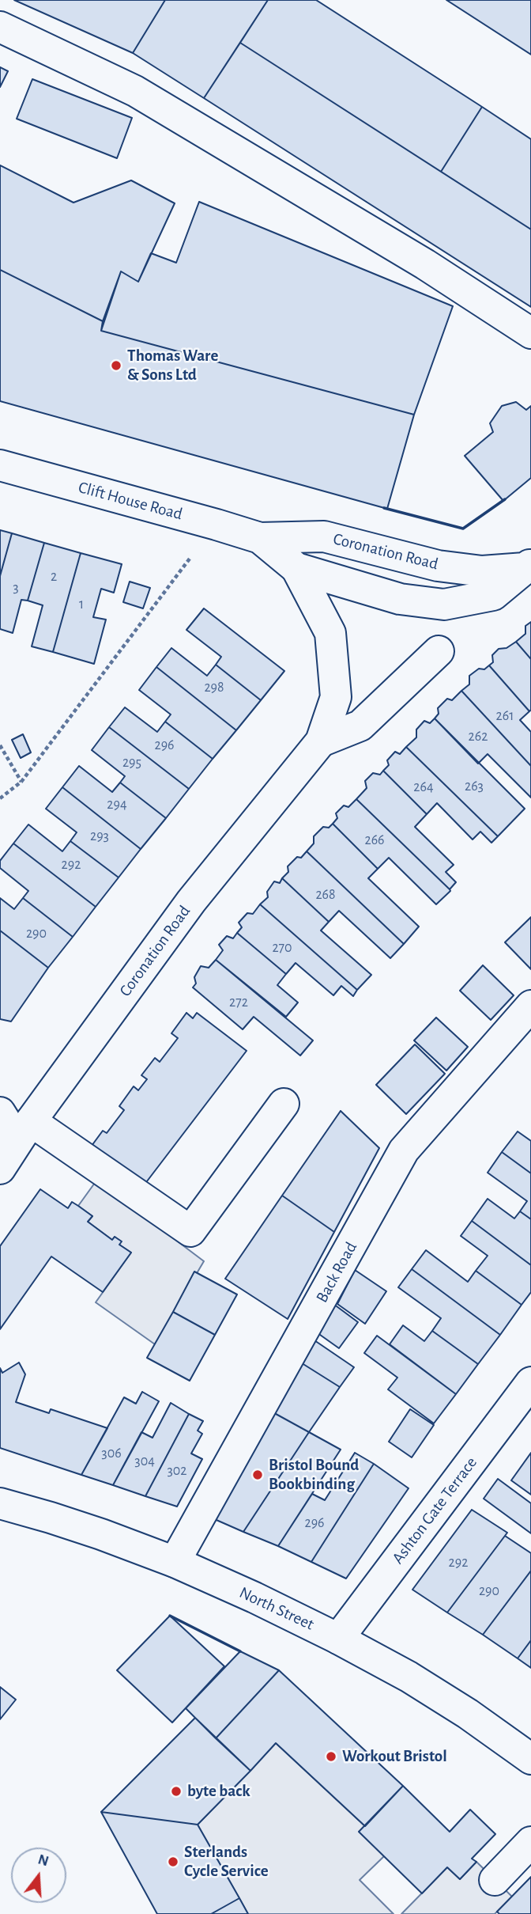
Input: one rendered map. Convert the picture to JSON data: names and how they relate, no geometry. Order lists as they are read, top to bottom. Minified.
{"streets":{"main road":["Clift House Road","Coronation Road","Back Road","Ashton Gate Terrace","North Street"]},"crossings":[["Clift House Road","Coronation Road"],["Back Road","North Street"],["Ashton Gate Terrace","North Street"]],"places":["Thomas Ware & Sons Ltd","Bristol Bound Bookbinding","Workout Bristol","byte back","Sterlands Cycle Service"],"house_numbers":["2","3","1","298","261","262","296","295","263","264","294","293","266","292","268","290","270","272","306","304","302","296","292","290"],"north":"top"}
